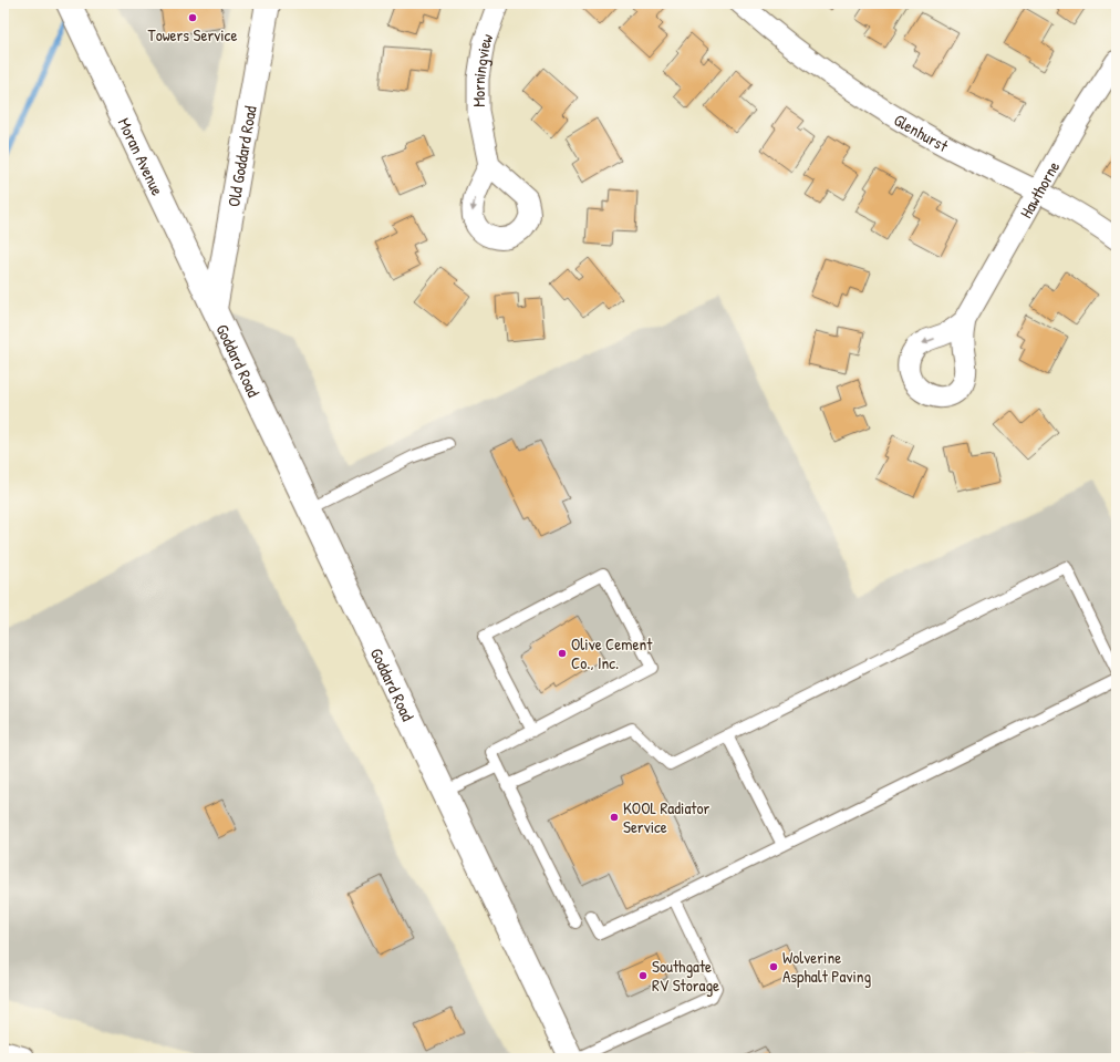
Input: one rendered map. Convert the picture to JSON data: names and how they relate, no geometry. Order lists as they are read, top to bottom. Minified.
{"streets":{"main road":["Moran Avenue","Old Goddard Road","Goddard Road"],"street":["Morningview","Glenhurst","Hawthorne"]},"crossings":[["Glenhurst","Hawthorne"],["Moran Avenue","Old Goddard Road"],["Moran Avenue","Goddard Road"],["Old Goddard Road","Goddard Road"]],"places":["Towers Service","Olive Cement Co., Inc.","KOOL Radiator Service","Wolverine Asphalt Paving","Southgate RV Storage"]}
